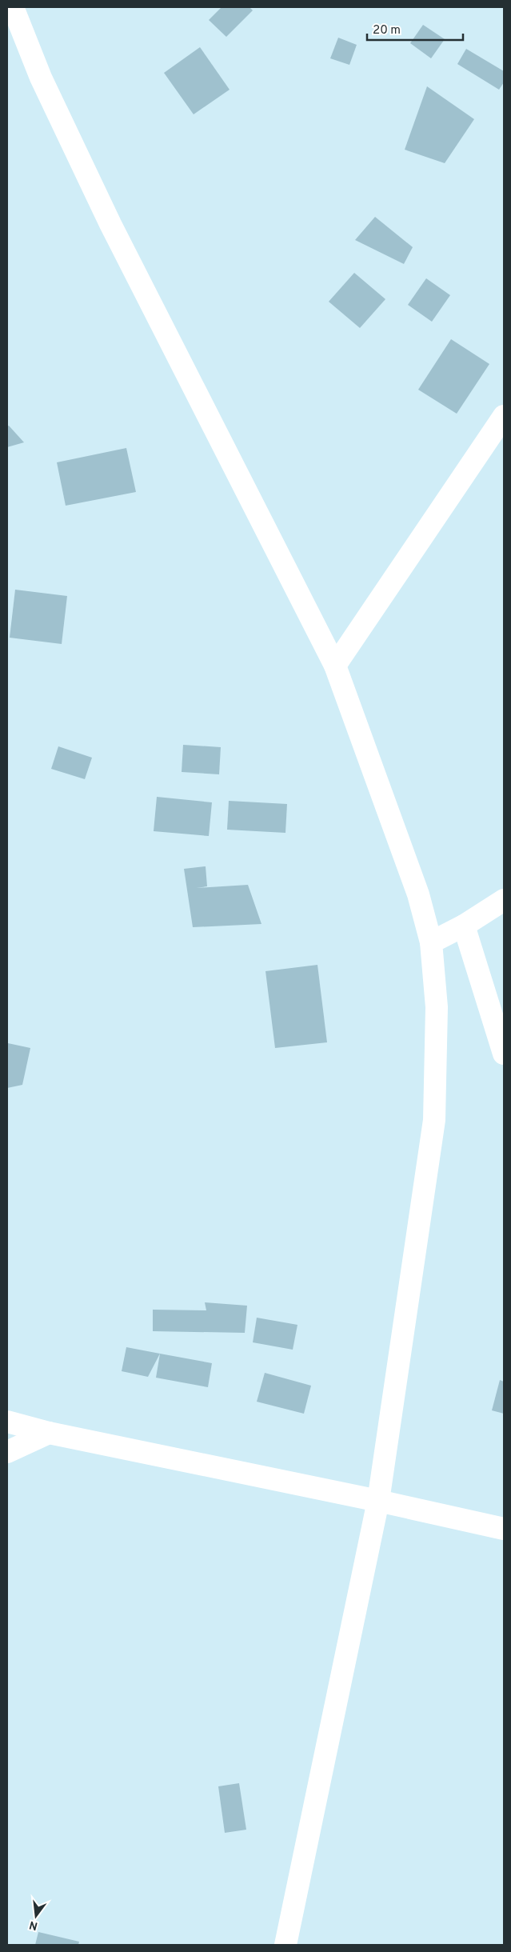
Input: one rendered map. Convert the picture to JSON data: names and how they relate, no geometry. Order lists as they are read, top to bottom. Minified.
{"scale_bar":"20 m","north":"bottom"}
